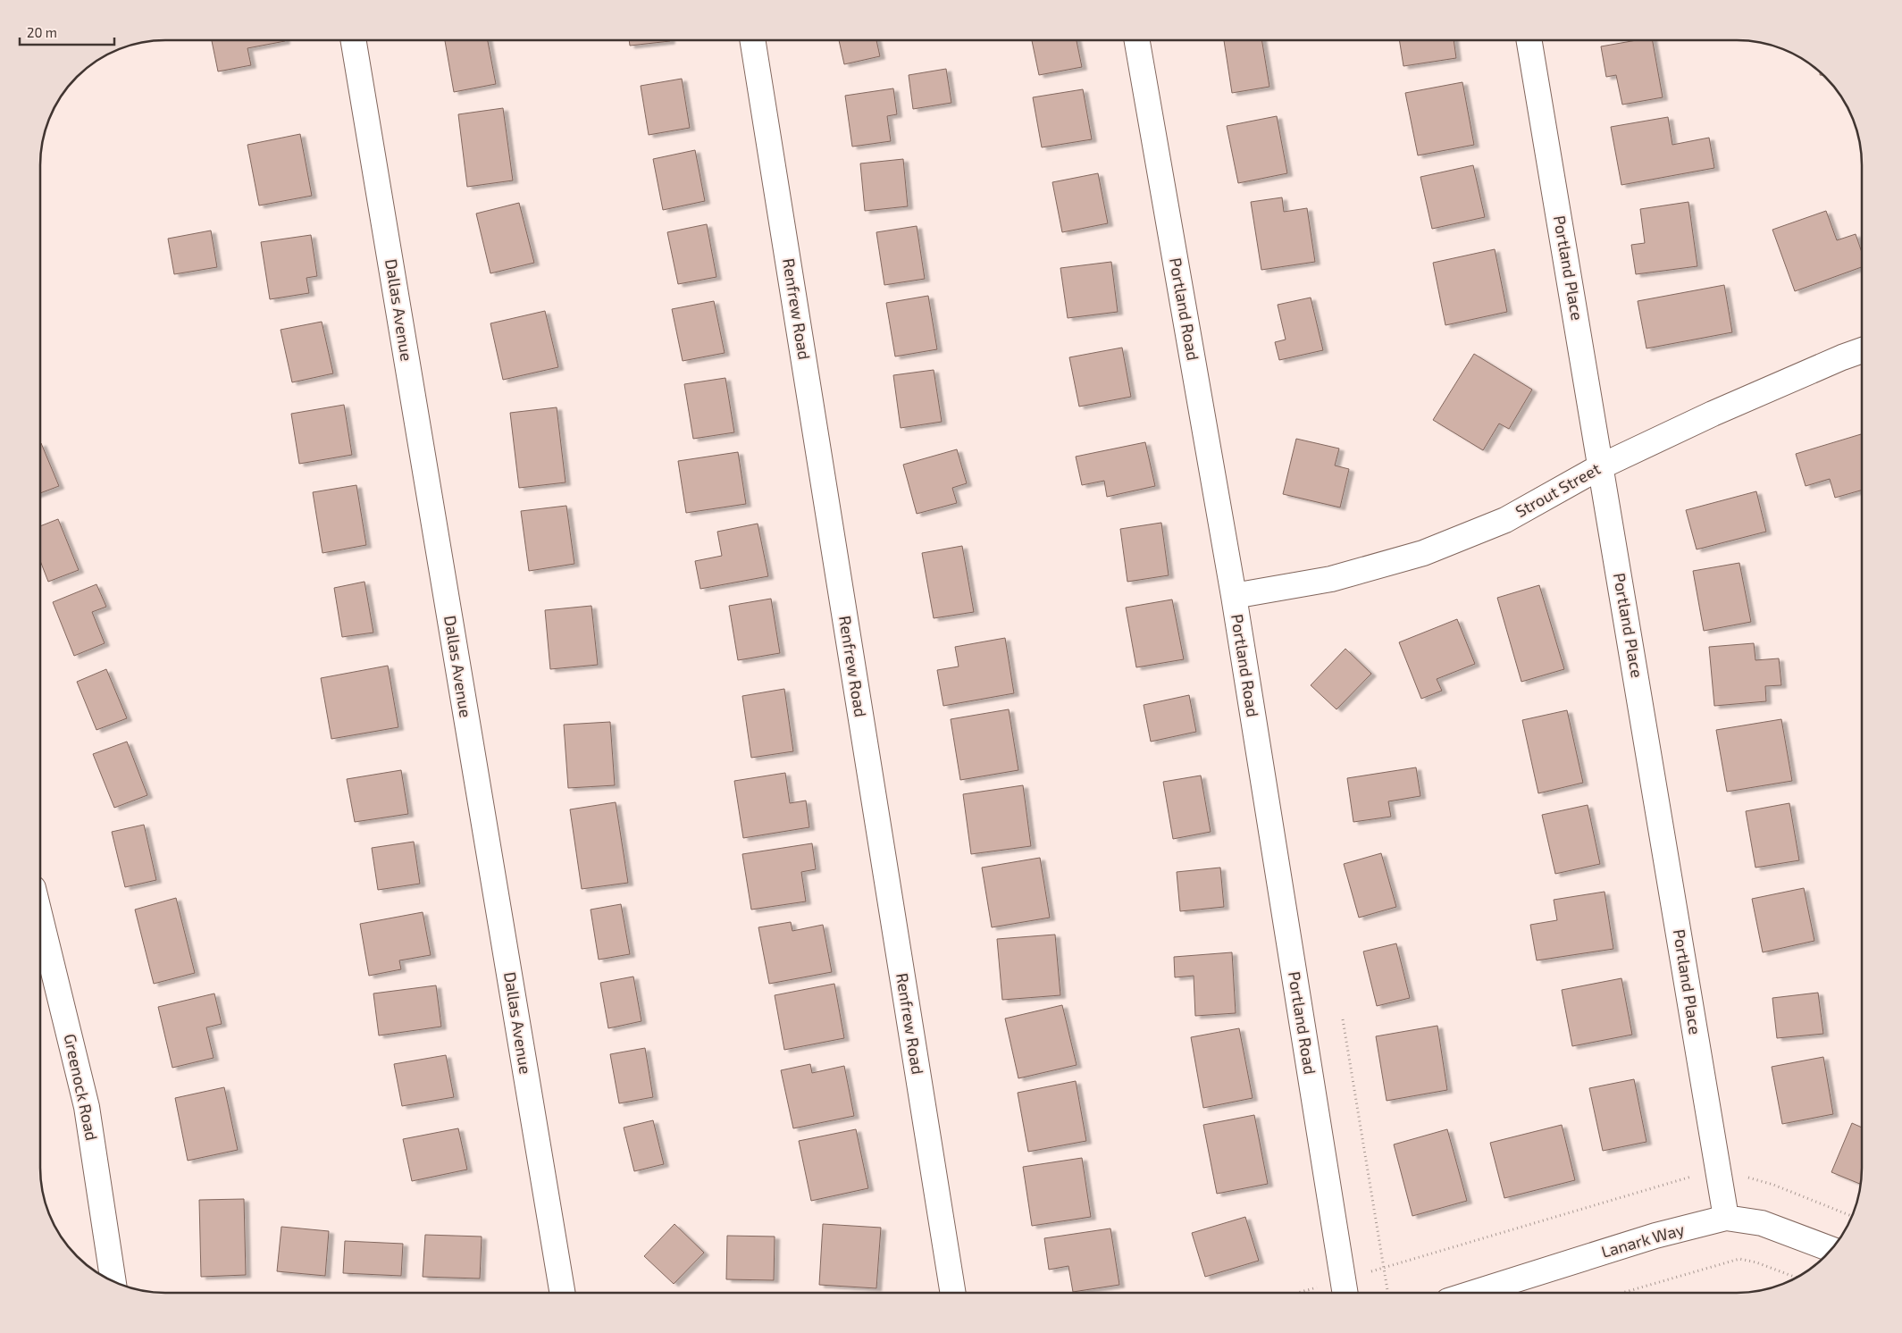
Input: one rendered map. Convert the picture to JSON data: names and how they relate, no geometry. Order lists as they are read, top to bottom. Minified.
{"streets":{"street":["Portland Place","Renfrew Road","Portland Road","Dallas Avenue","Strout Street","Greenock Road","Lanark Way"]},"crossings":[["Portland Place","Strout Street"],["Portland Place","Lanark Way"],["Portland Road","Strout Street"]],"scale_bar":"20 m"}
